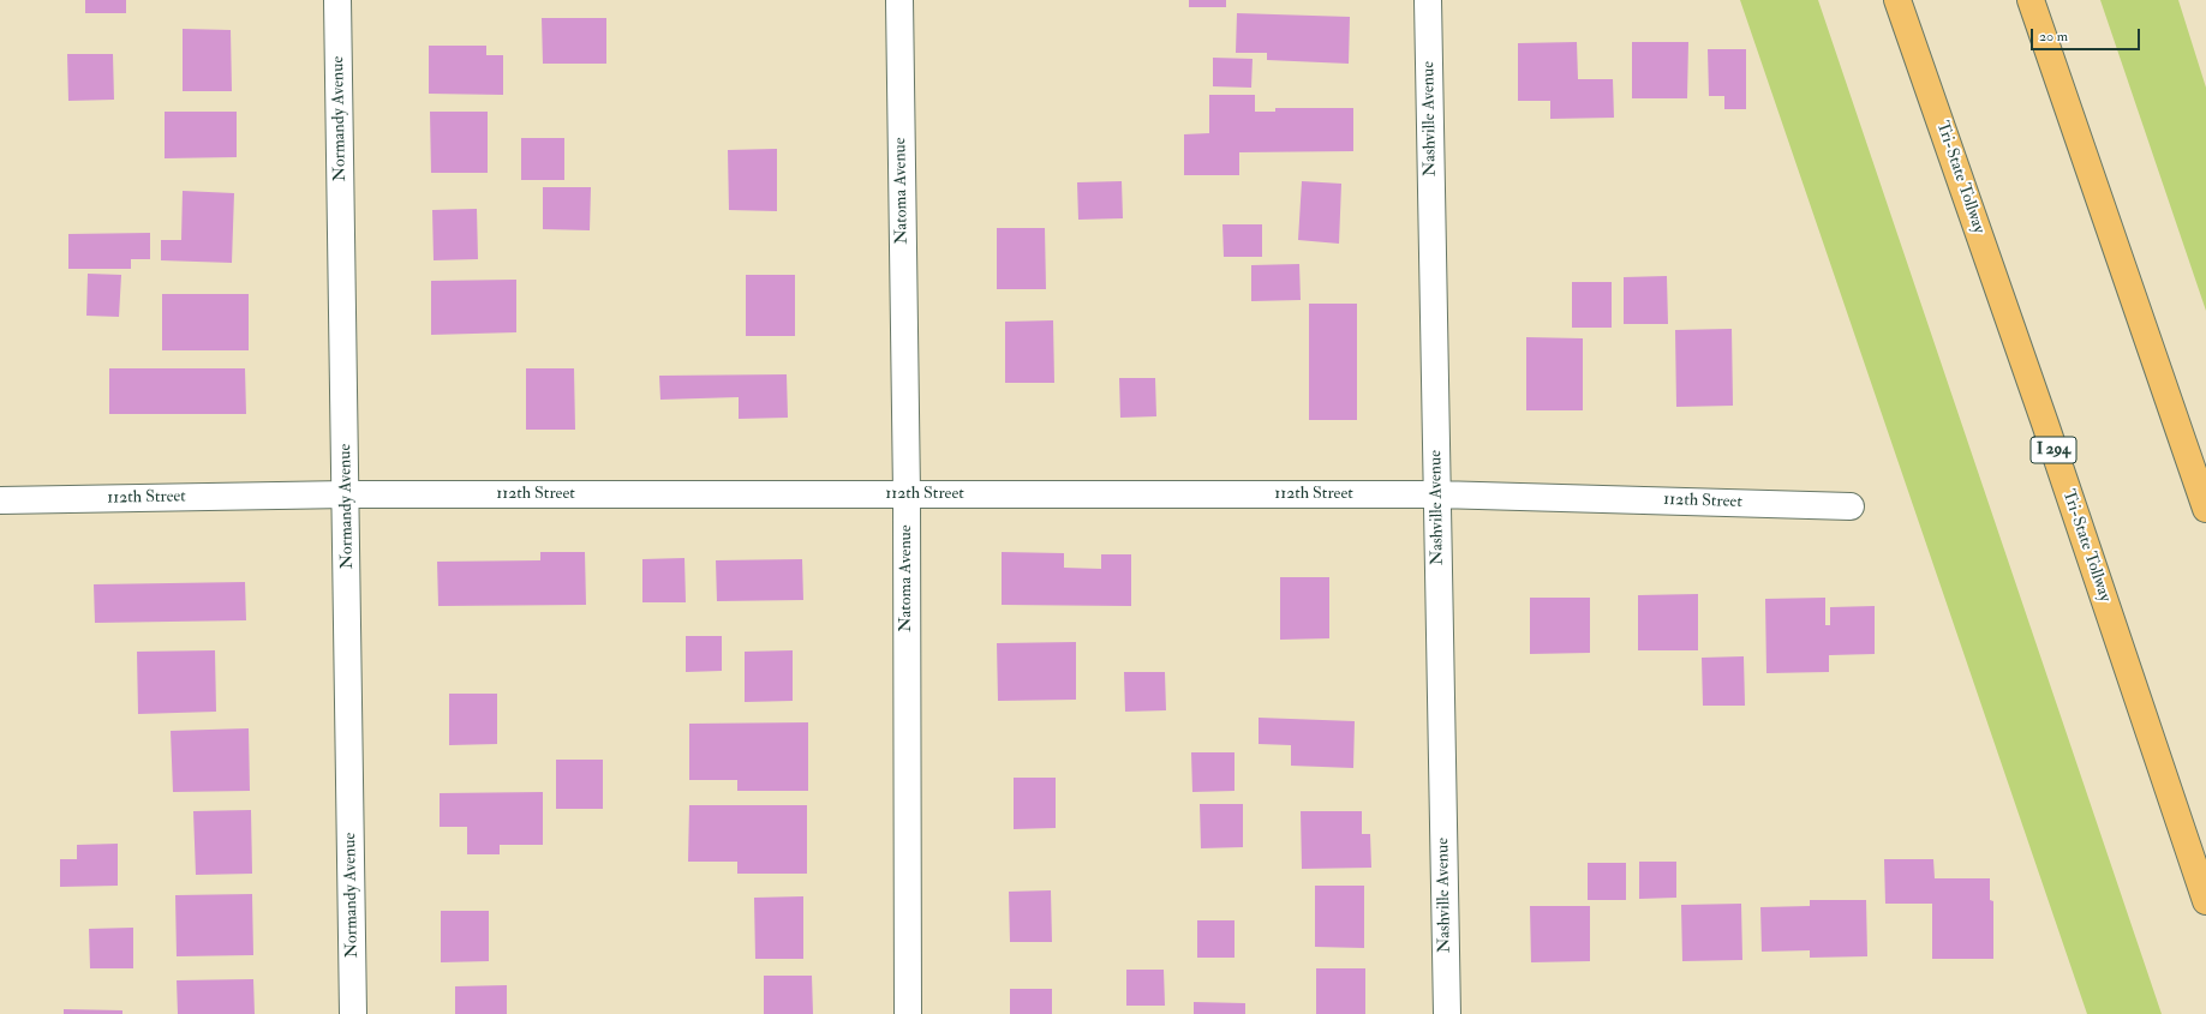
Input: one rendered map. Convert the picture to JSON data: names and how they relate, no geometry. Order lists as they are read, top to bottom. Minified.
{"streets":{"highway":["Tri-State Tollway","I 294"],"street":["Normandy Avenue","Nashville Avenue","Natoma Avenue","112th Street"]},"crossings":[["Normandy Avenue","112th Street"],["Nashville Avenue","112th Street"],["Natoma Avenue","112th Street"]],"scale_bar":"20 m"}
